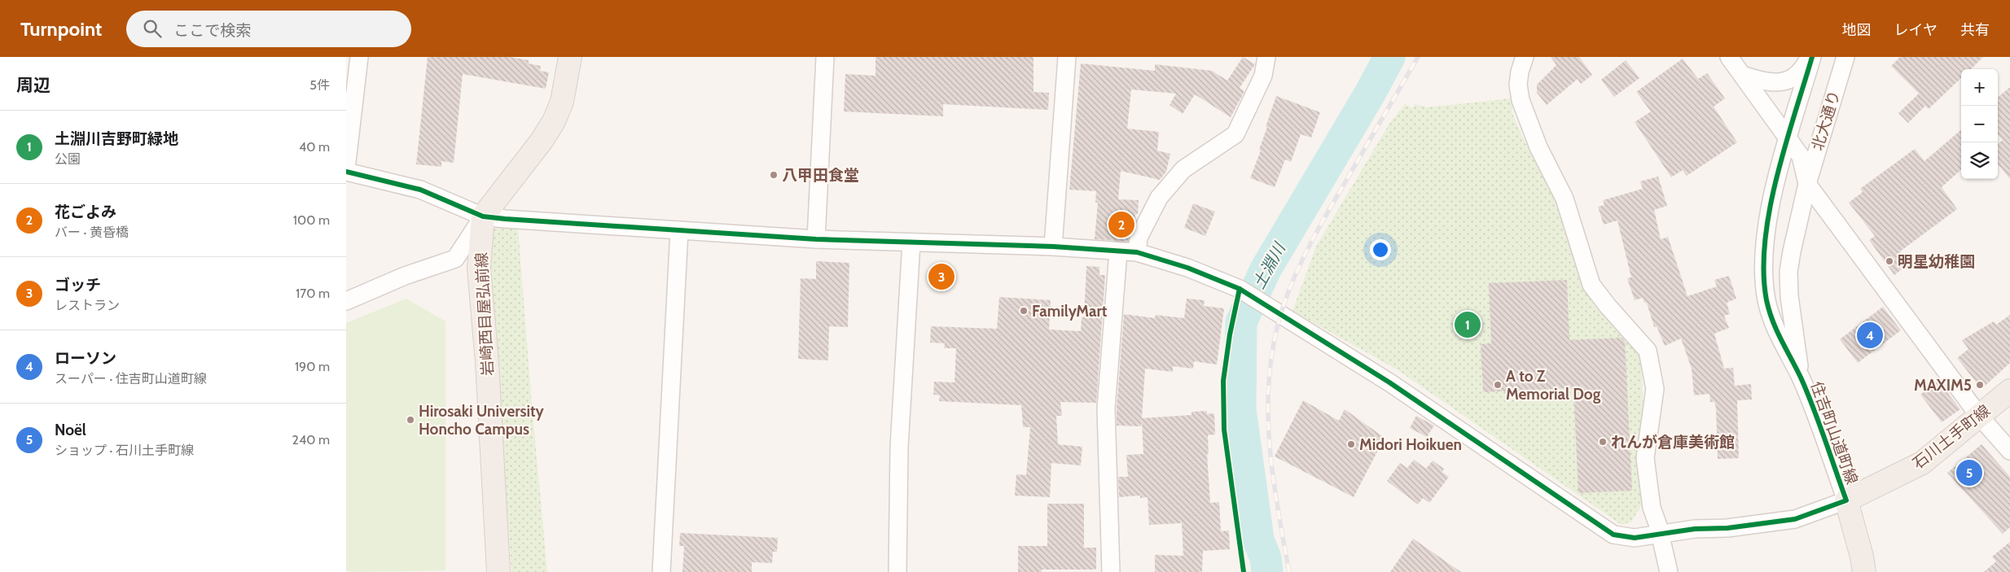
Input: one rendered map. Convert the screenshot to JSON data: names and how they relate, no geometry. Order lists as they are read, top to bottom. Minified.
{"streets":{"main road":["岩崎西目屋弘前線","石川土手町線"],"street":["北大通り","住吉町山道町線"]},"crossings":[["北大通り","住吉町山道町線"],["住吉町山道町線","石川土手町線"]],"water":["土淵川"],"places":["八甲田食堂","明星幼稚園","FamilyMart","A to Z Memorial Dog","MAXIM5","Hirosaki University Honcho Campus","れんが倉庫美術館","Midori Hoikuen"],"page":{"header":"Turnpoint","search":"ここで検索","nav":["地図","レイヤ","共有"],"heading":["周辺","5件"],"map_buttons":["+","−"],"list":[{"mark":"1","name":"土淵川吉野町緑地","note":"公園","value":"40 m"},{"mark":"2","name":"花ごよみ","note":"バー · 黄昏橋","value":"100 m"},{"mark":"3","name":"ゴッチ","note":"レストラン","value":"170 m"},{"mark":"4","name":"ローソン","note":"スーパー · 住吉町山道町線","value":"190 m"},{"mark":"5","name":"Noël","note":"ショップ · 石川土手町線","value":"240 m"}],"pins":["2","3","1","4","5"]}}
